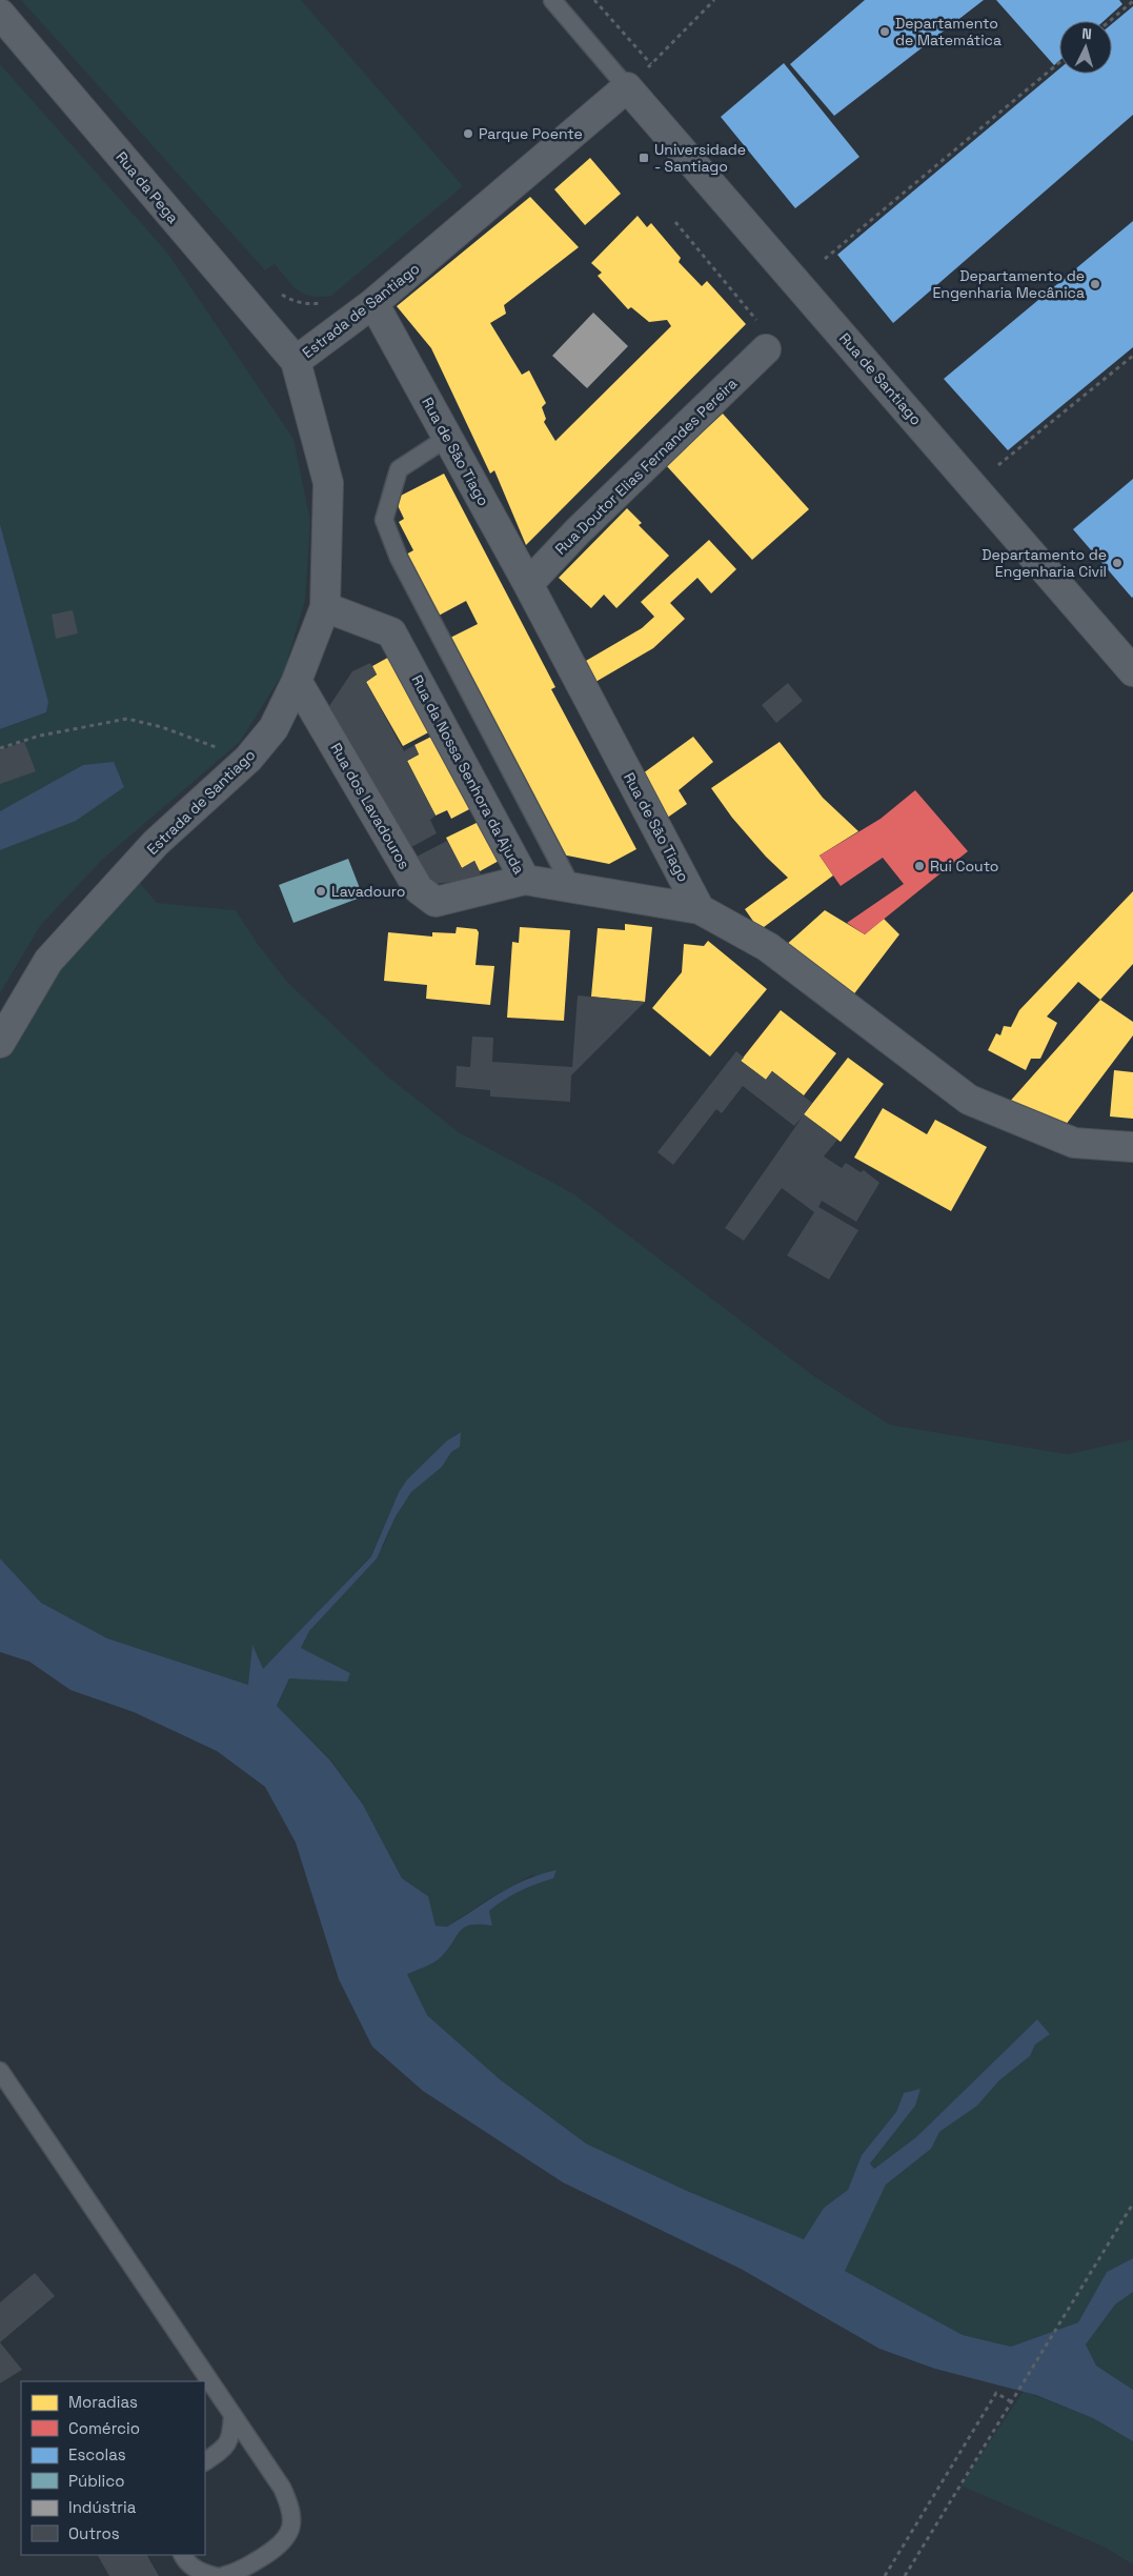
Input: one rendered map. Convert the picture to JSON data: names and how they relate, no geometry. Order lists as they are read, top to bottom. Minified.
{"streets":{"street":["Rua da Pega","Estrada de Santiago","Rua de Santiago","Rua de São Tiago","Rua Doutor Elias Fernandes Pereira","Rua da Nossa Senhora da Ajuda","Rua dos Lavadouros"]},"crossings":[["Rua da Pega","Estrada de Santiago"],["Estrada de Santiago","Rua de Santiago"],["Estrada de Santiago","Rua de São Tiago"],["Estrada de Santiago","Rua da Nossa Senhora da Ajuda"],["Estrada de Santiago","Rua dos Lavadouros"],["Rua de São Tiago","Rua Doutor Elias Fernandes Pereira"],["Rua de São Tiago","Rua da Nossa Senhora da Ajuda"],["Rua da Nossa Senhora da Ajuda","Rua dos Lavadouros"]],"places":{"other":["Departamento de Matemática","Parque Poente","Departamento de Engenharia Mecânica","Departamento de Engenharia Civil","Rui Couto","Lavadouro"],"transit":["Universidade - Santiago"]},"legend":["Moradias","Comércio","Escolas","Público","Indústria","Outros"],"north":"top"}
